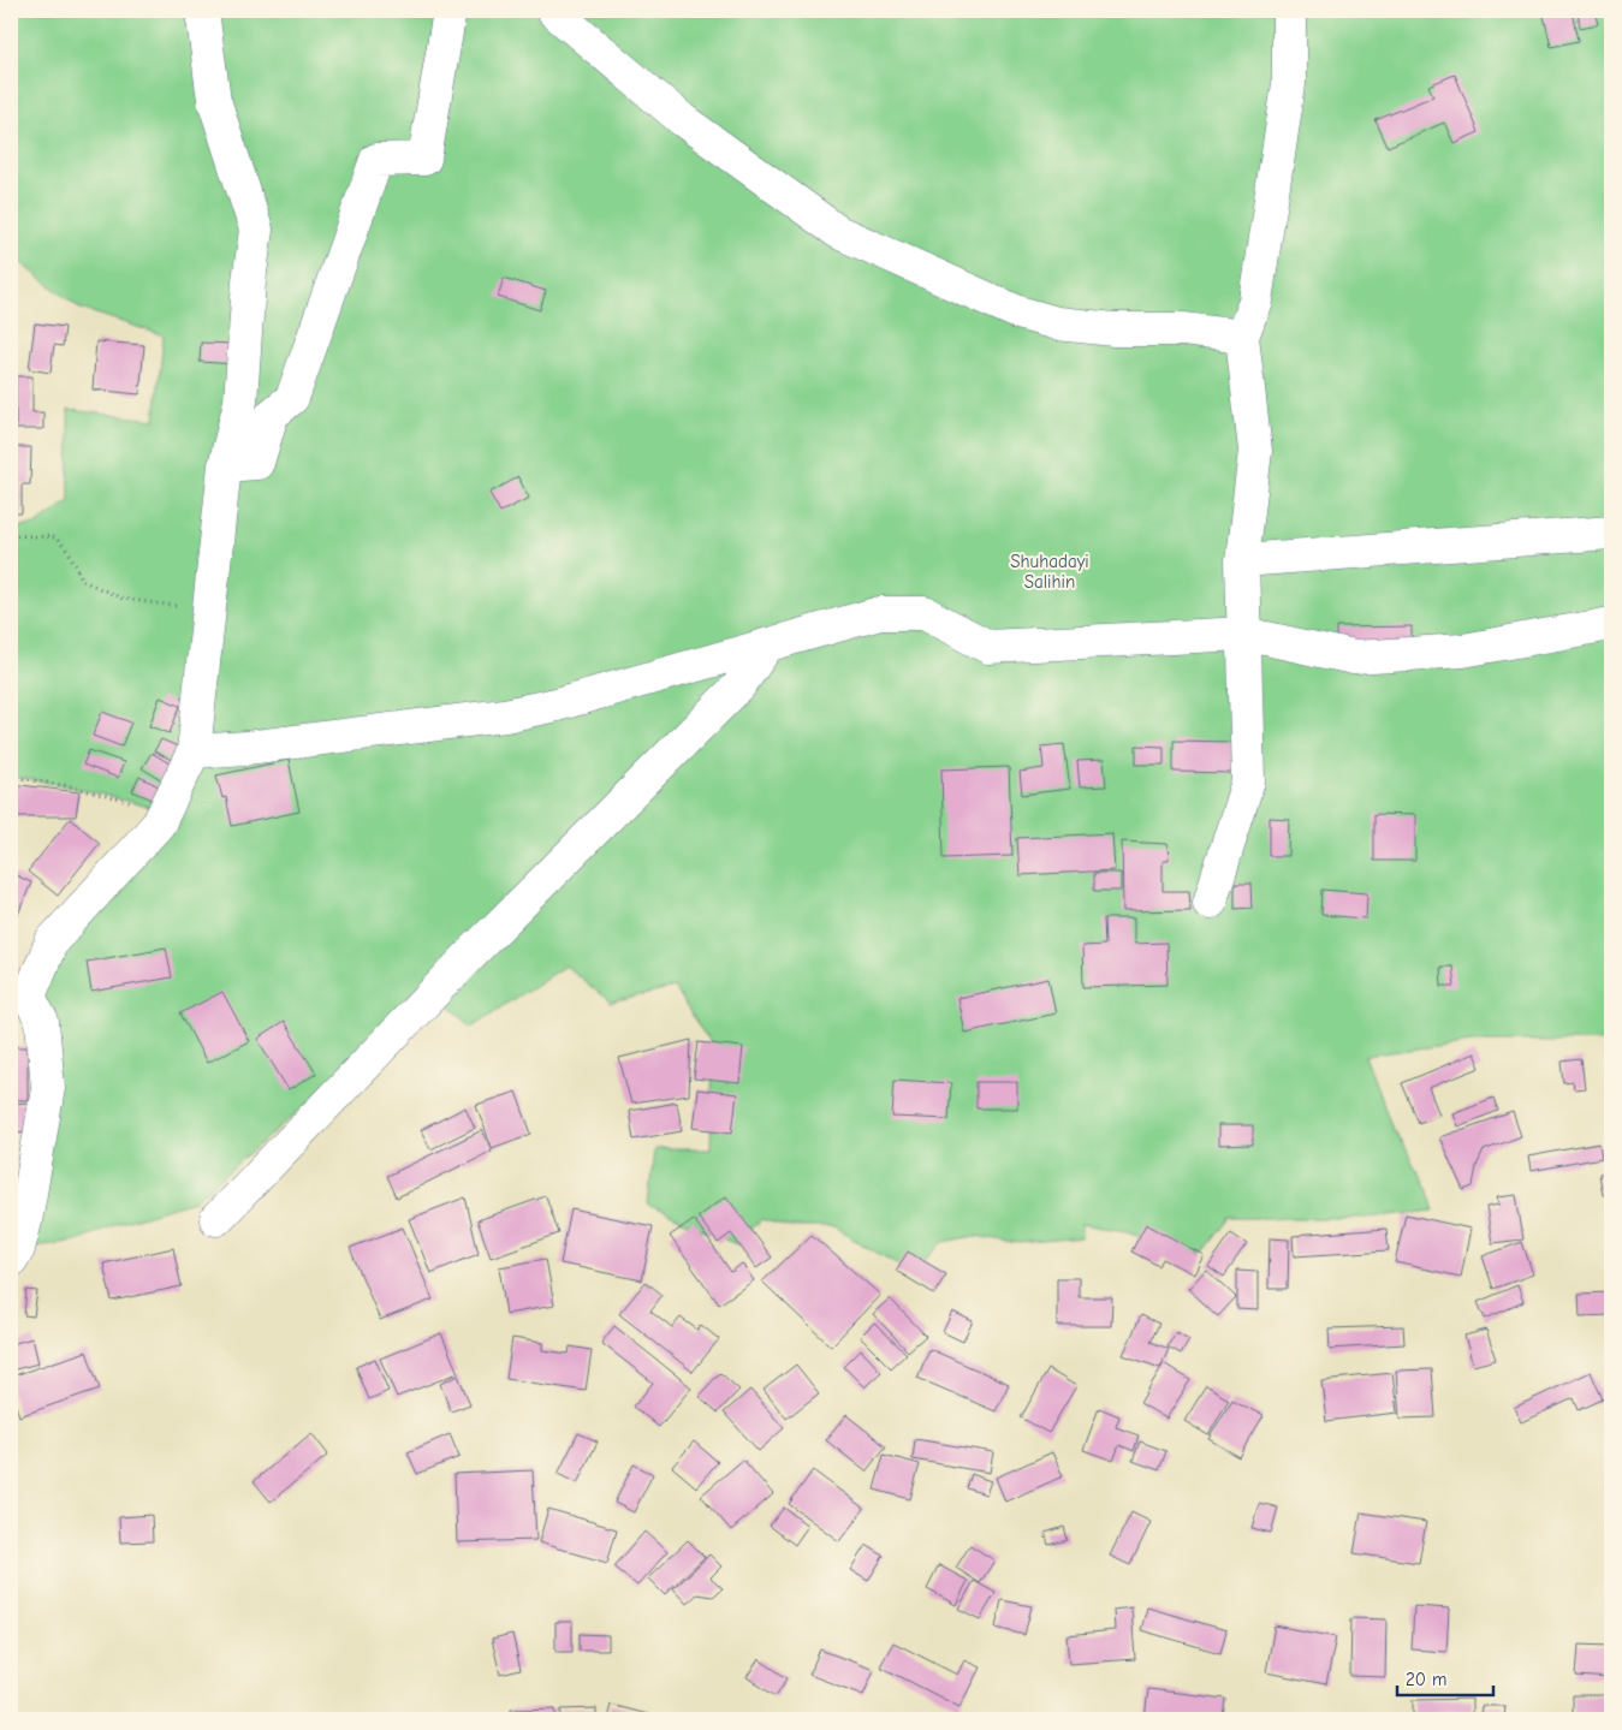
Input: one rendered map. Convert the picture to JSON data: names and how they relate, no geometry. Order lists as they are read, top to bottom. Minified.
{"parks":["Shuhadayi Salihin"],"scale_bar":"20 m"}
